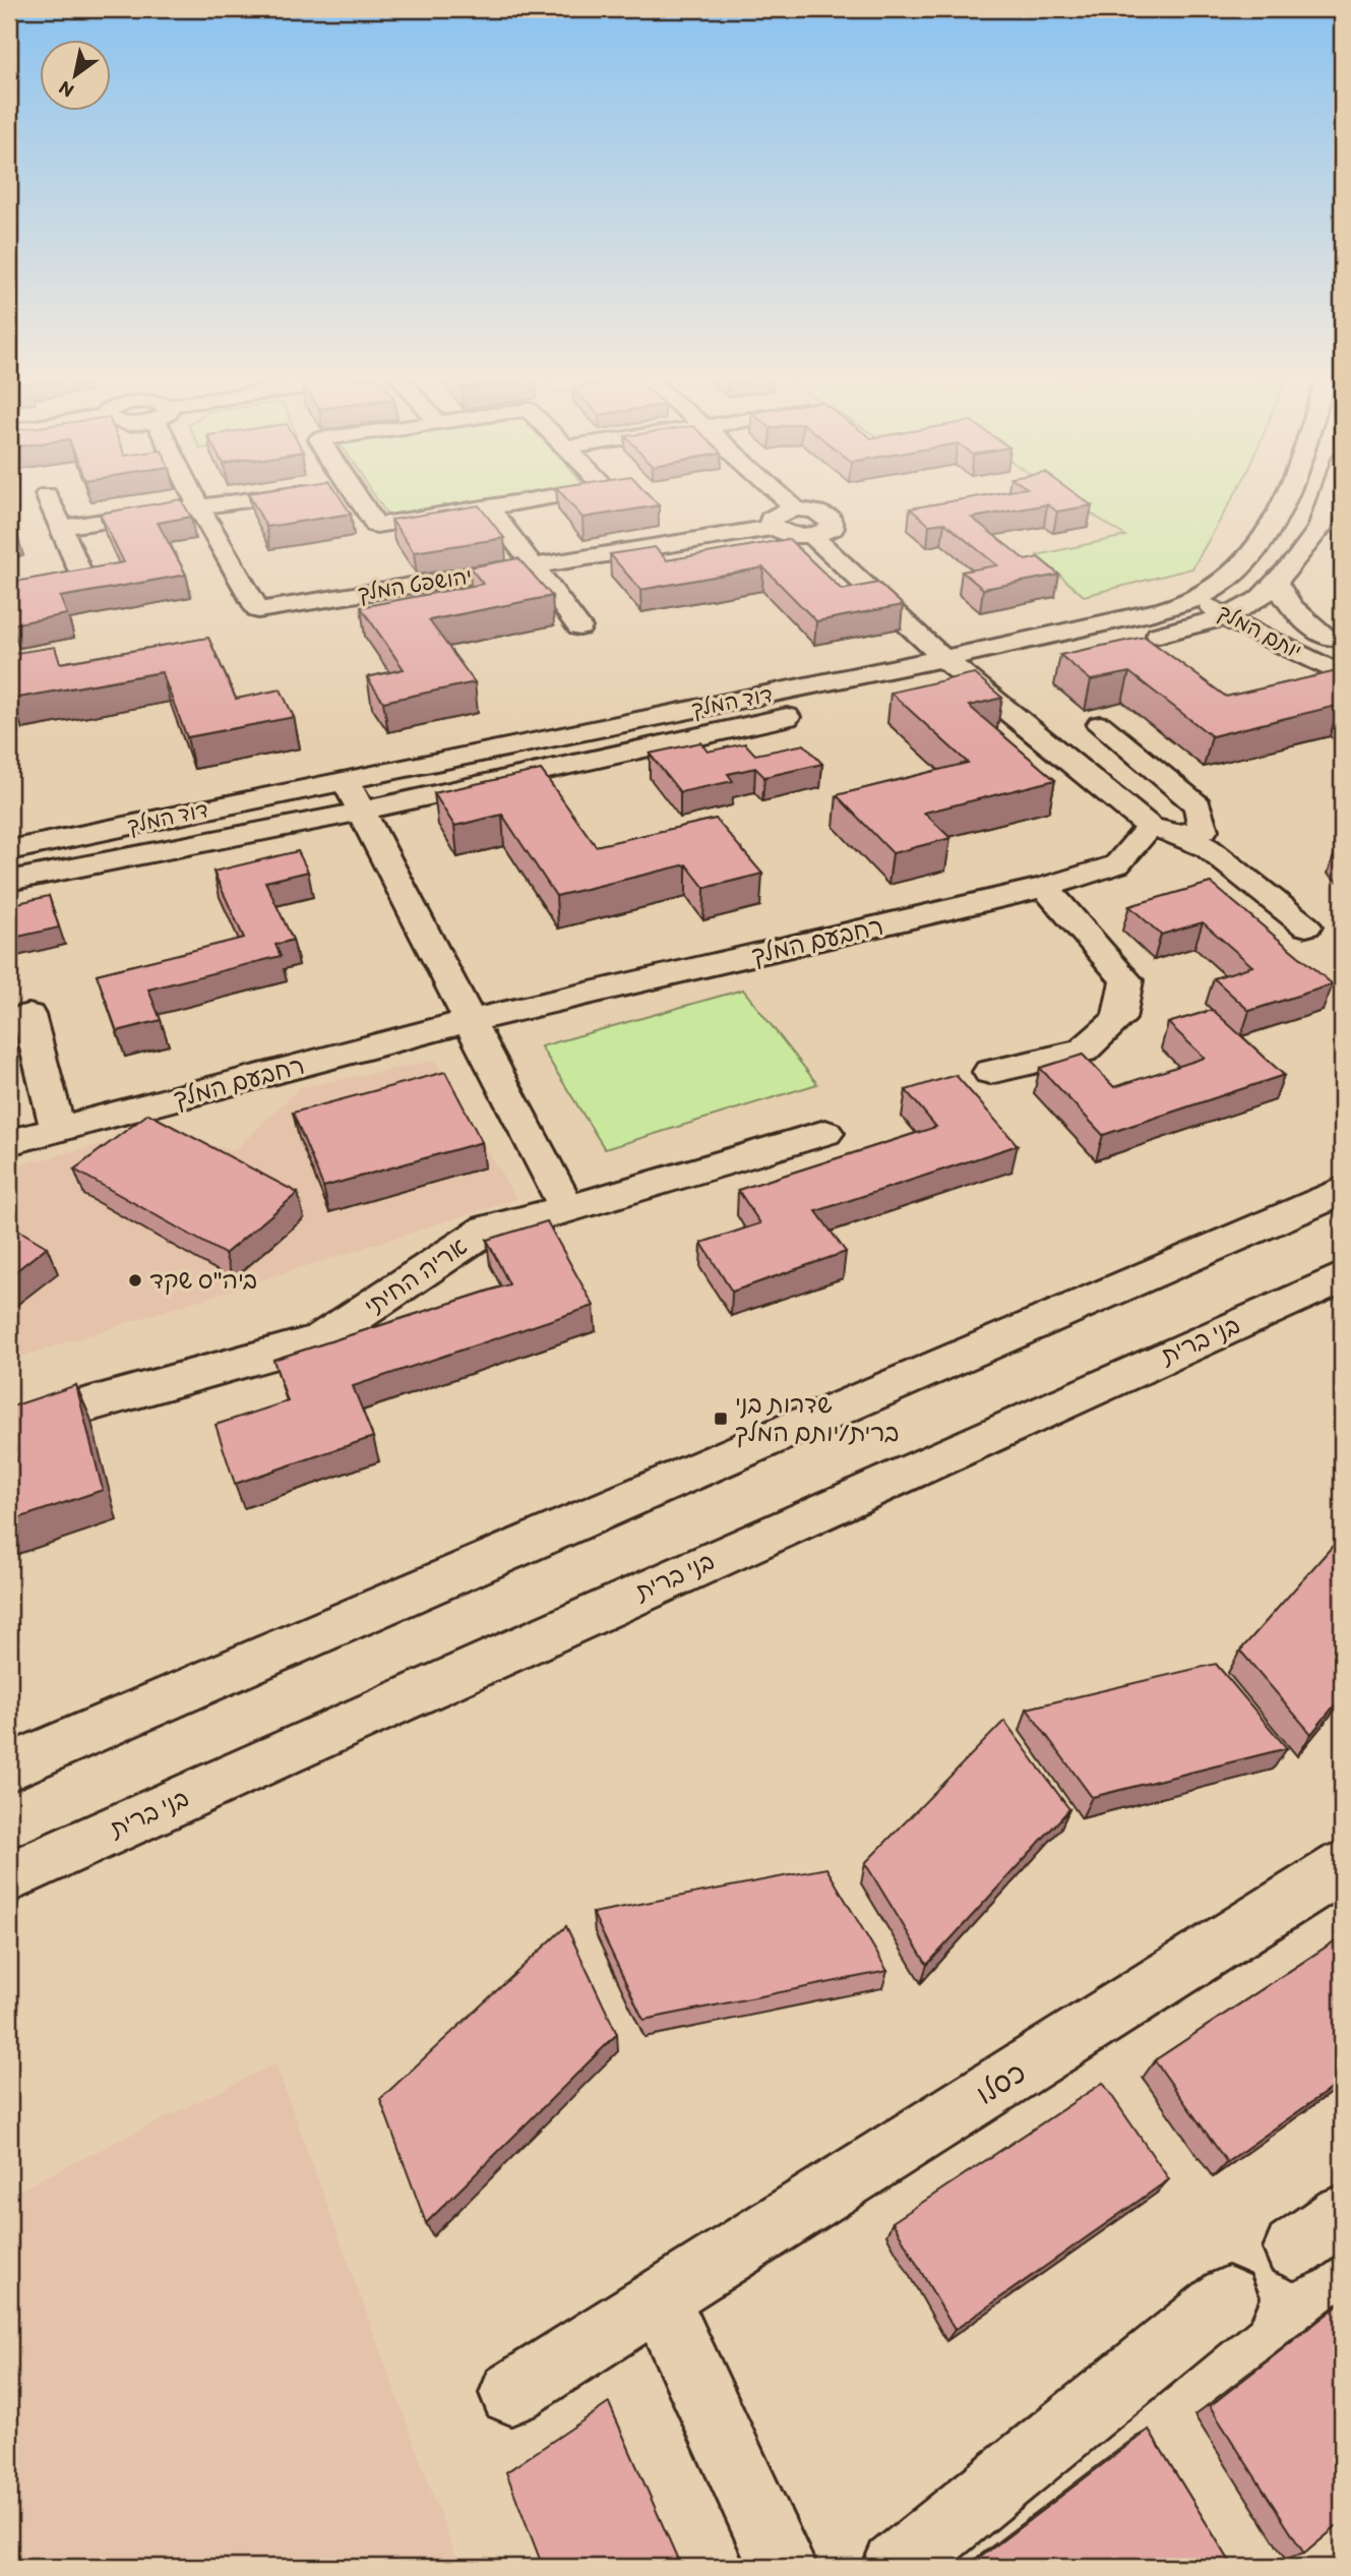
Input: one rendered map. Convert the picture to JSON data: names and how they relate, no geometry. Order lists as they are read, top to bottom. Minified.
{"streets":{"street":["יהושפט המלך","יותם המלך","דוד המלך","רחבעם המלך","אריה החיתי","בני ברית","כסלו"]},"crossings":[["יותם המלך","דוד המלך"]],"places":{"other":["ביה\"ס שקד"],"transit":["שדרות בני ברית/יותם המלך"]},"north":"bottom left"}
